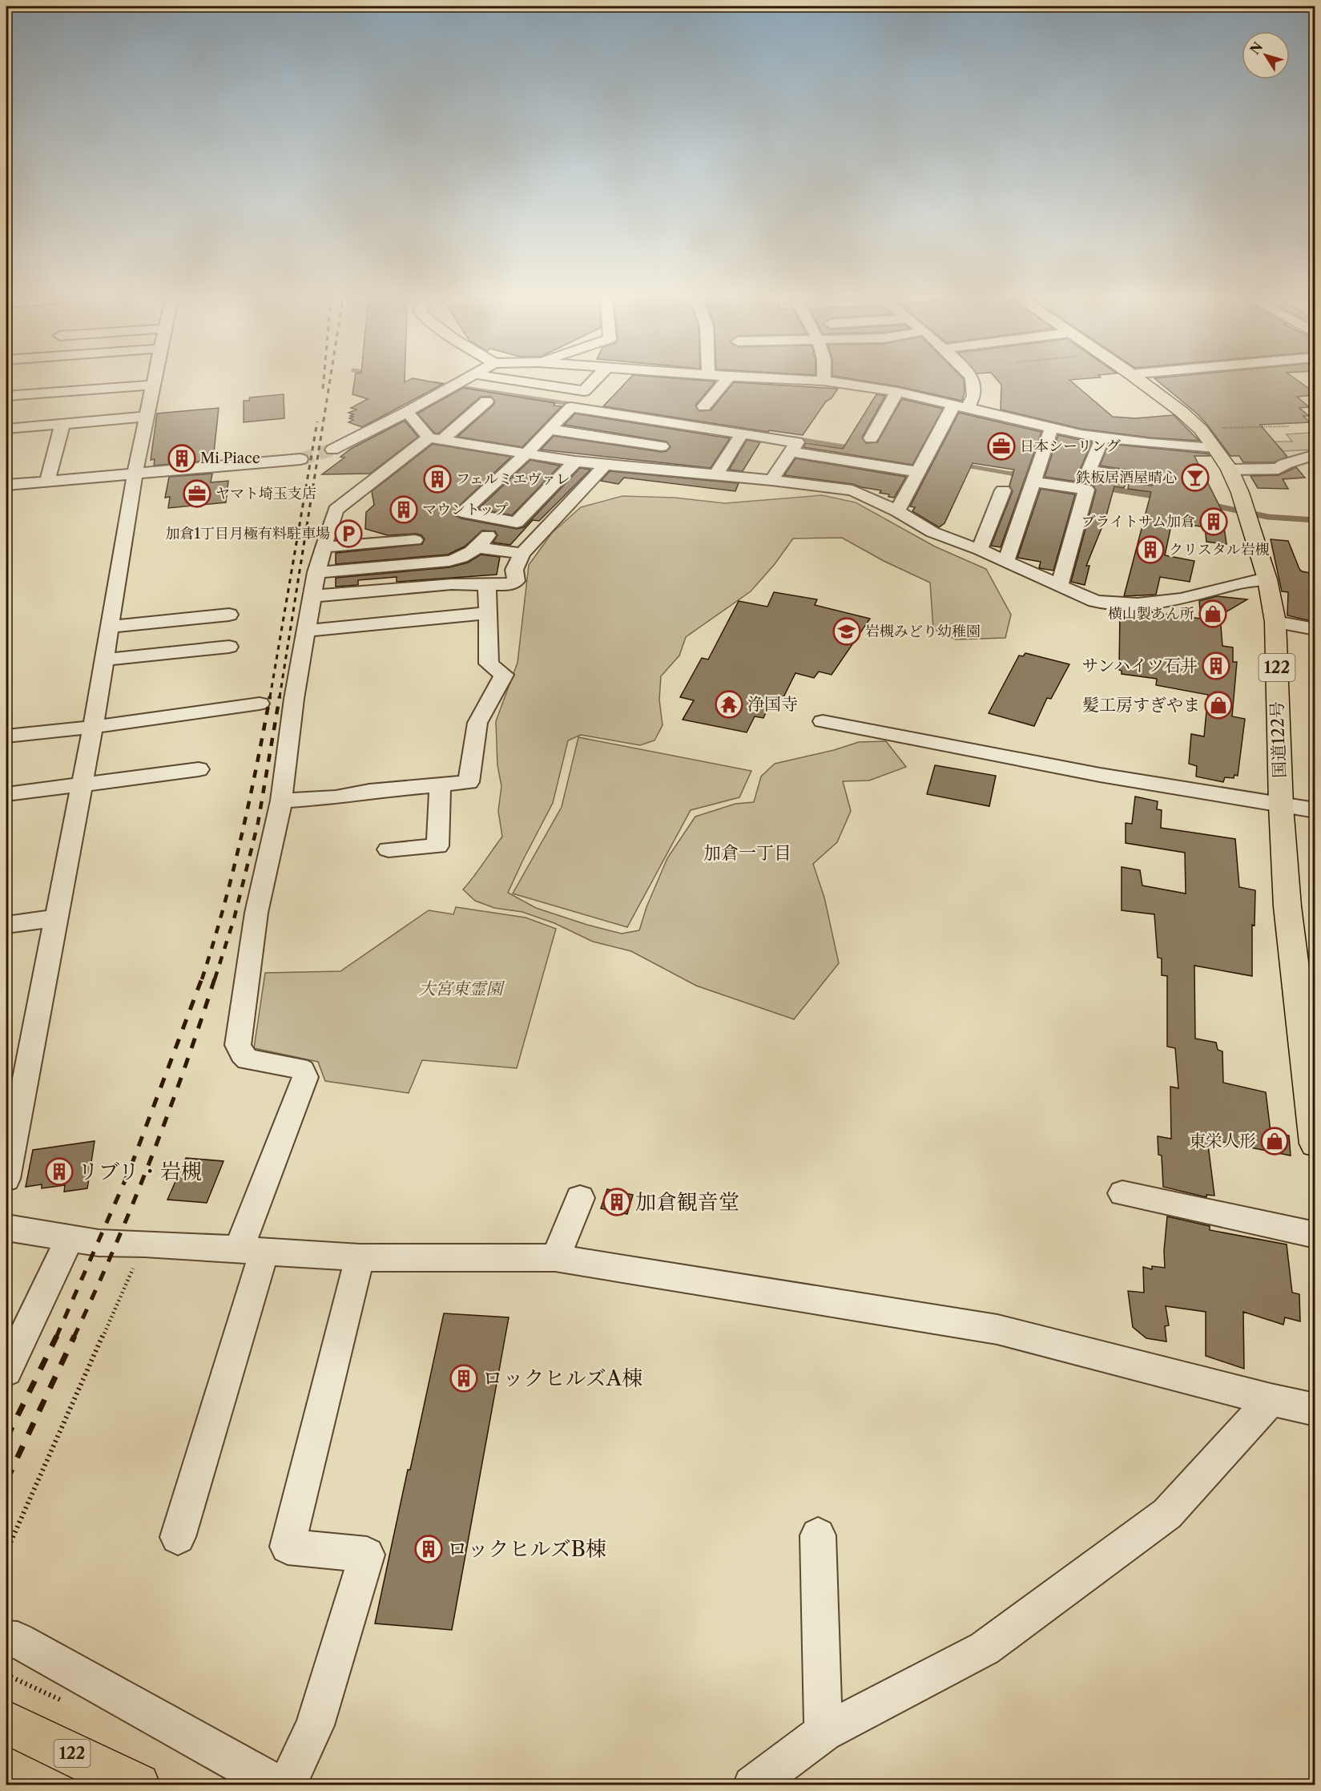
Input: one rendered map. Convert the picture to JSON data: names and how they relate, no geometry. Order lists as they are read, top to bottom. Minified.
{"streets":{"highway":["122","国道122号"]},"districts":["加倉一丁目"],"parks":["大宮東霊園"],"places":{"office":["日本シーリング","ヤマト埼玉支店"],"building":["Mi Piace","フェルミエヴァレ","マウントップ","ブライトサム加倉","クリスタル岩槻","サンハイツ石井","リブリ・岩槻","加倉観音堂","ロックヒルズA棟","ロックヒルズB棟"],"bar":["鉄板居酒屋晴心"],"parking":["加倉1丁目月極有料駐車場"],"shop":["横山製あん所","髪工房すぎやま","東栄人形"],"school or university":["岩槻みどり幼稚園"],"temple":["浄国寺"]},"north":"top left"}
